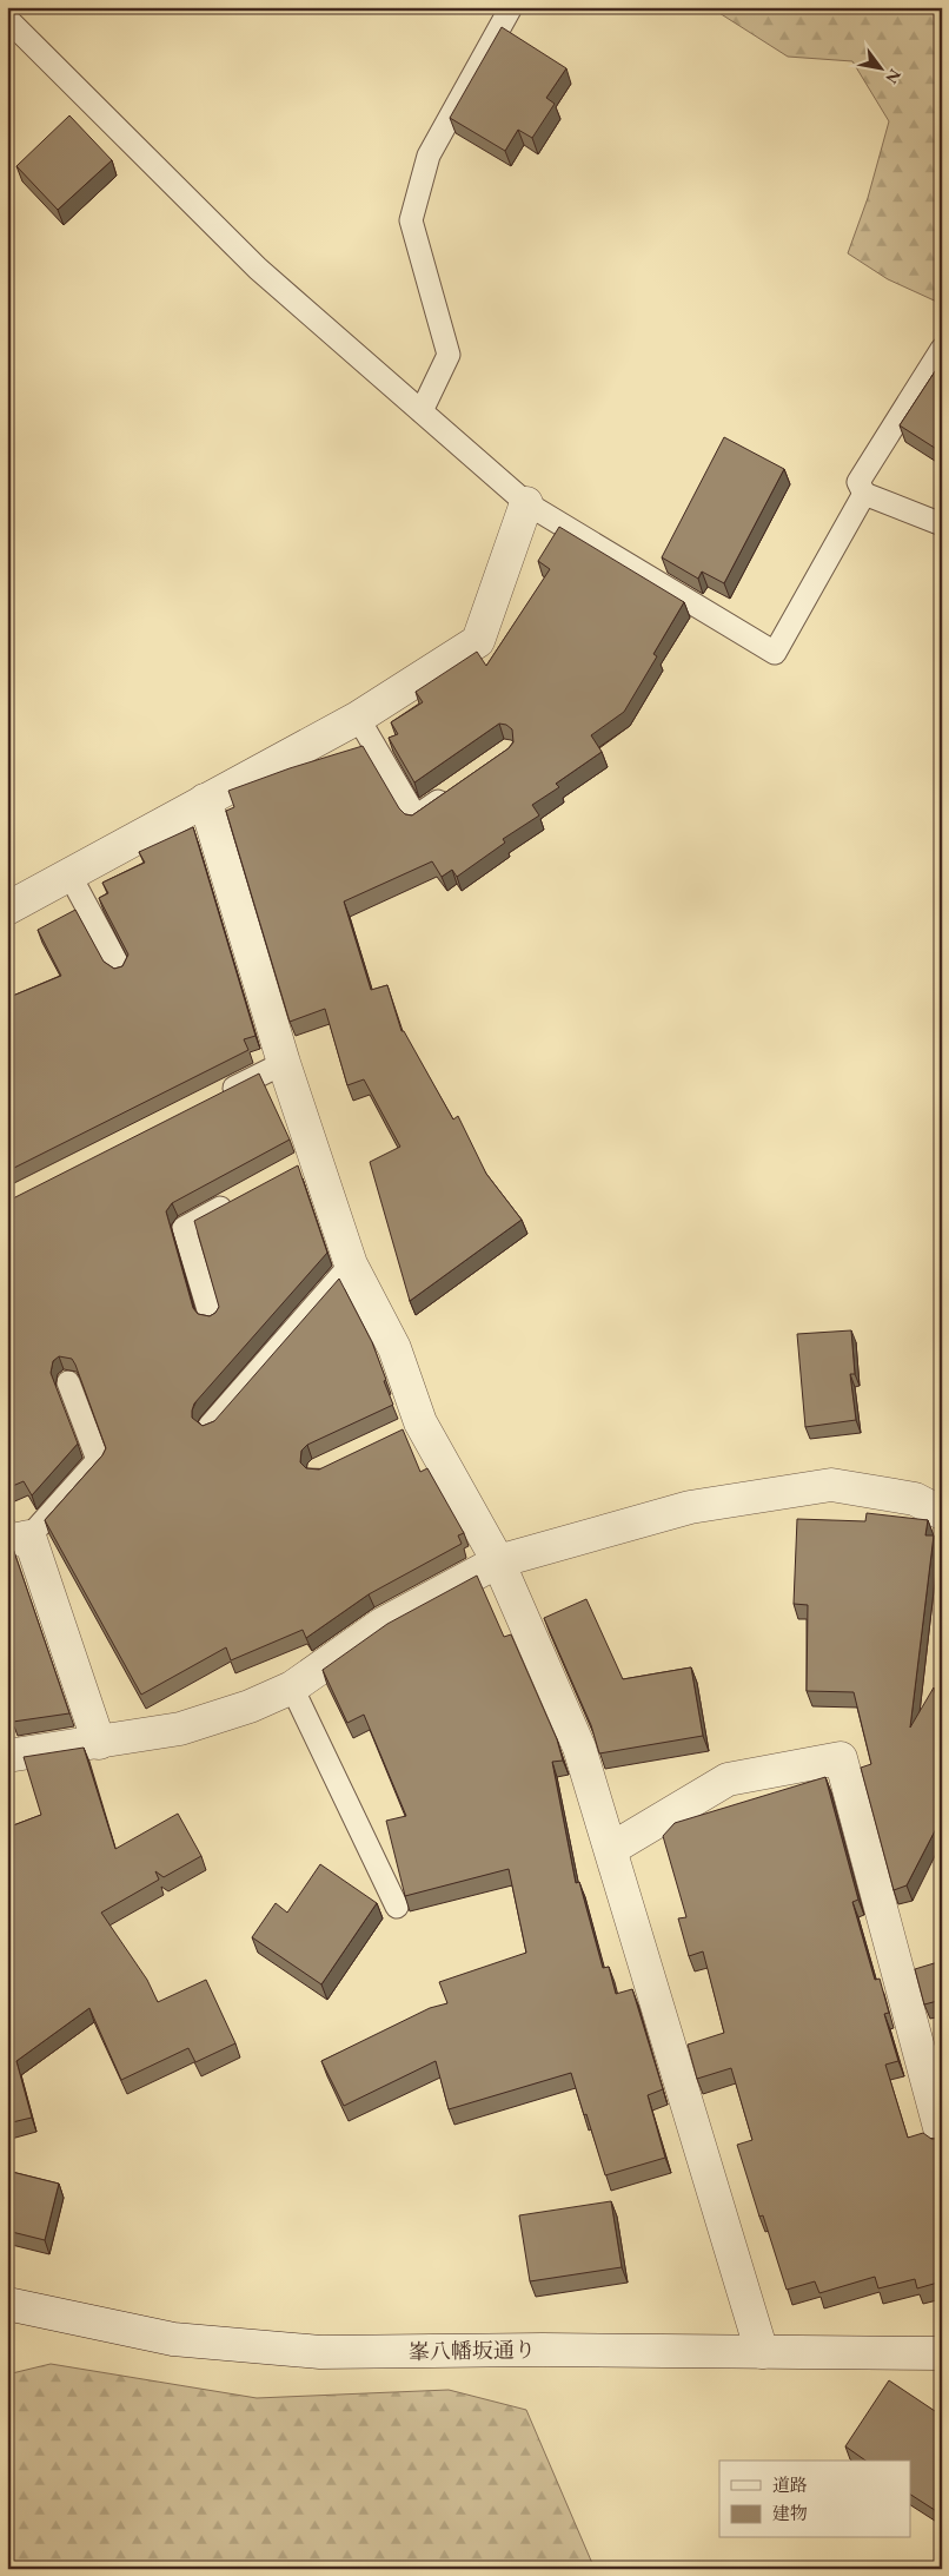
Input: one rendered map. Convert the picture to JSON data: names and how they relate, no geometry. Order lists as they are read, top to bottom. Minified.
{"streets":{"street":["峯八幡坂通り"]},"legend":["道路","建物"],"north":"bottom right"}
